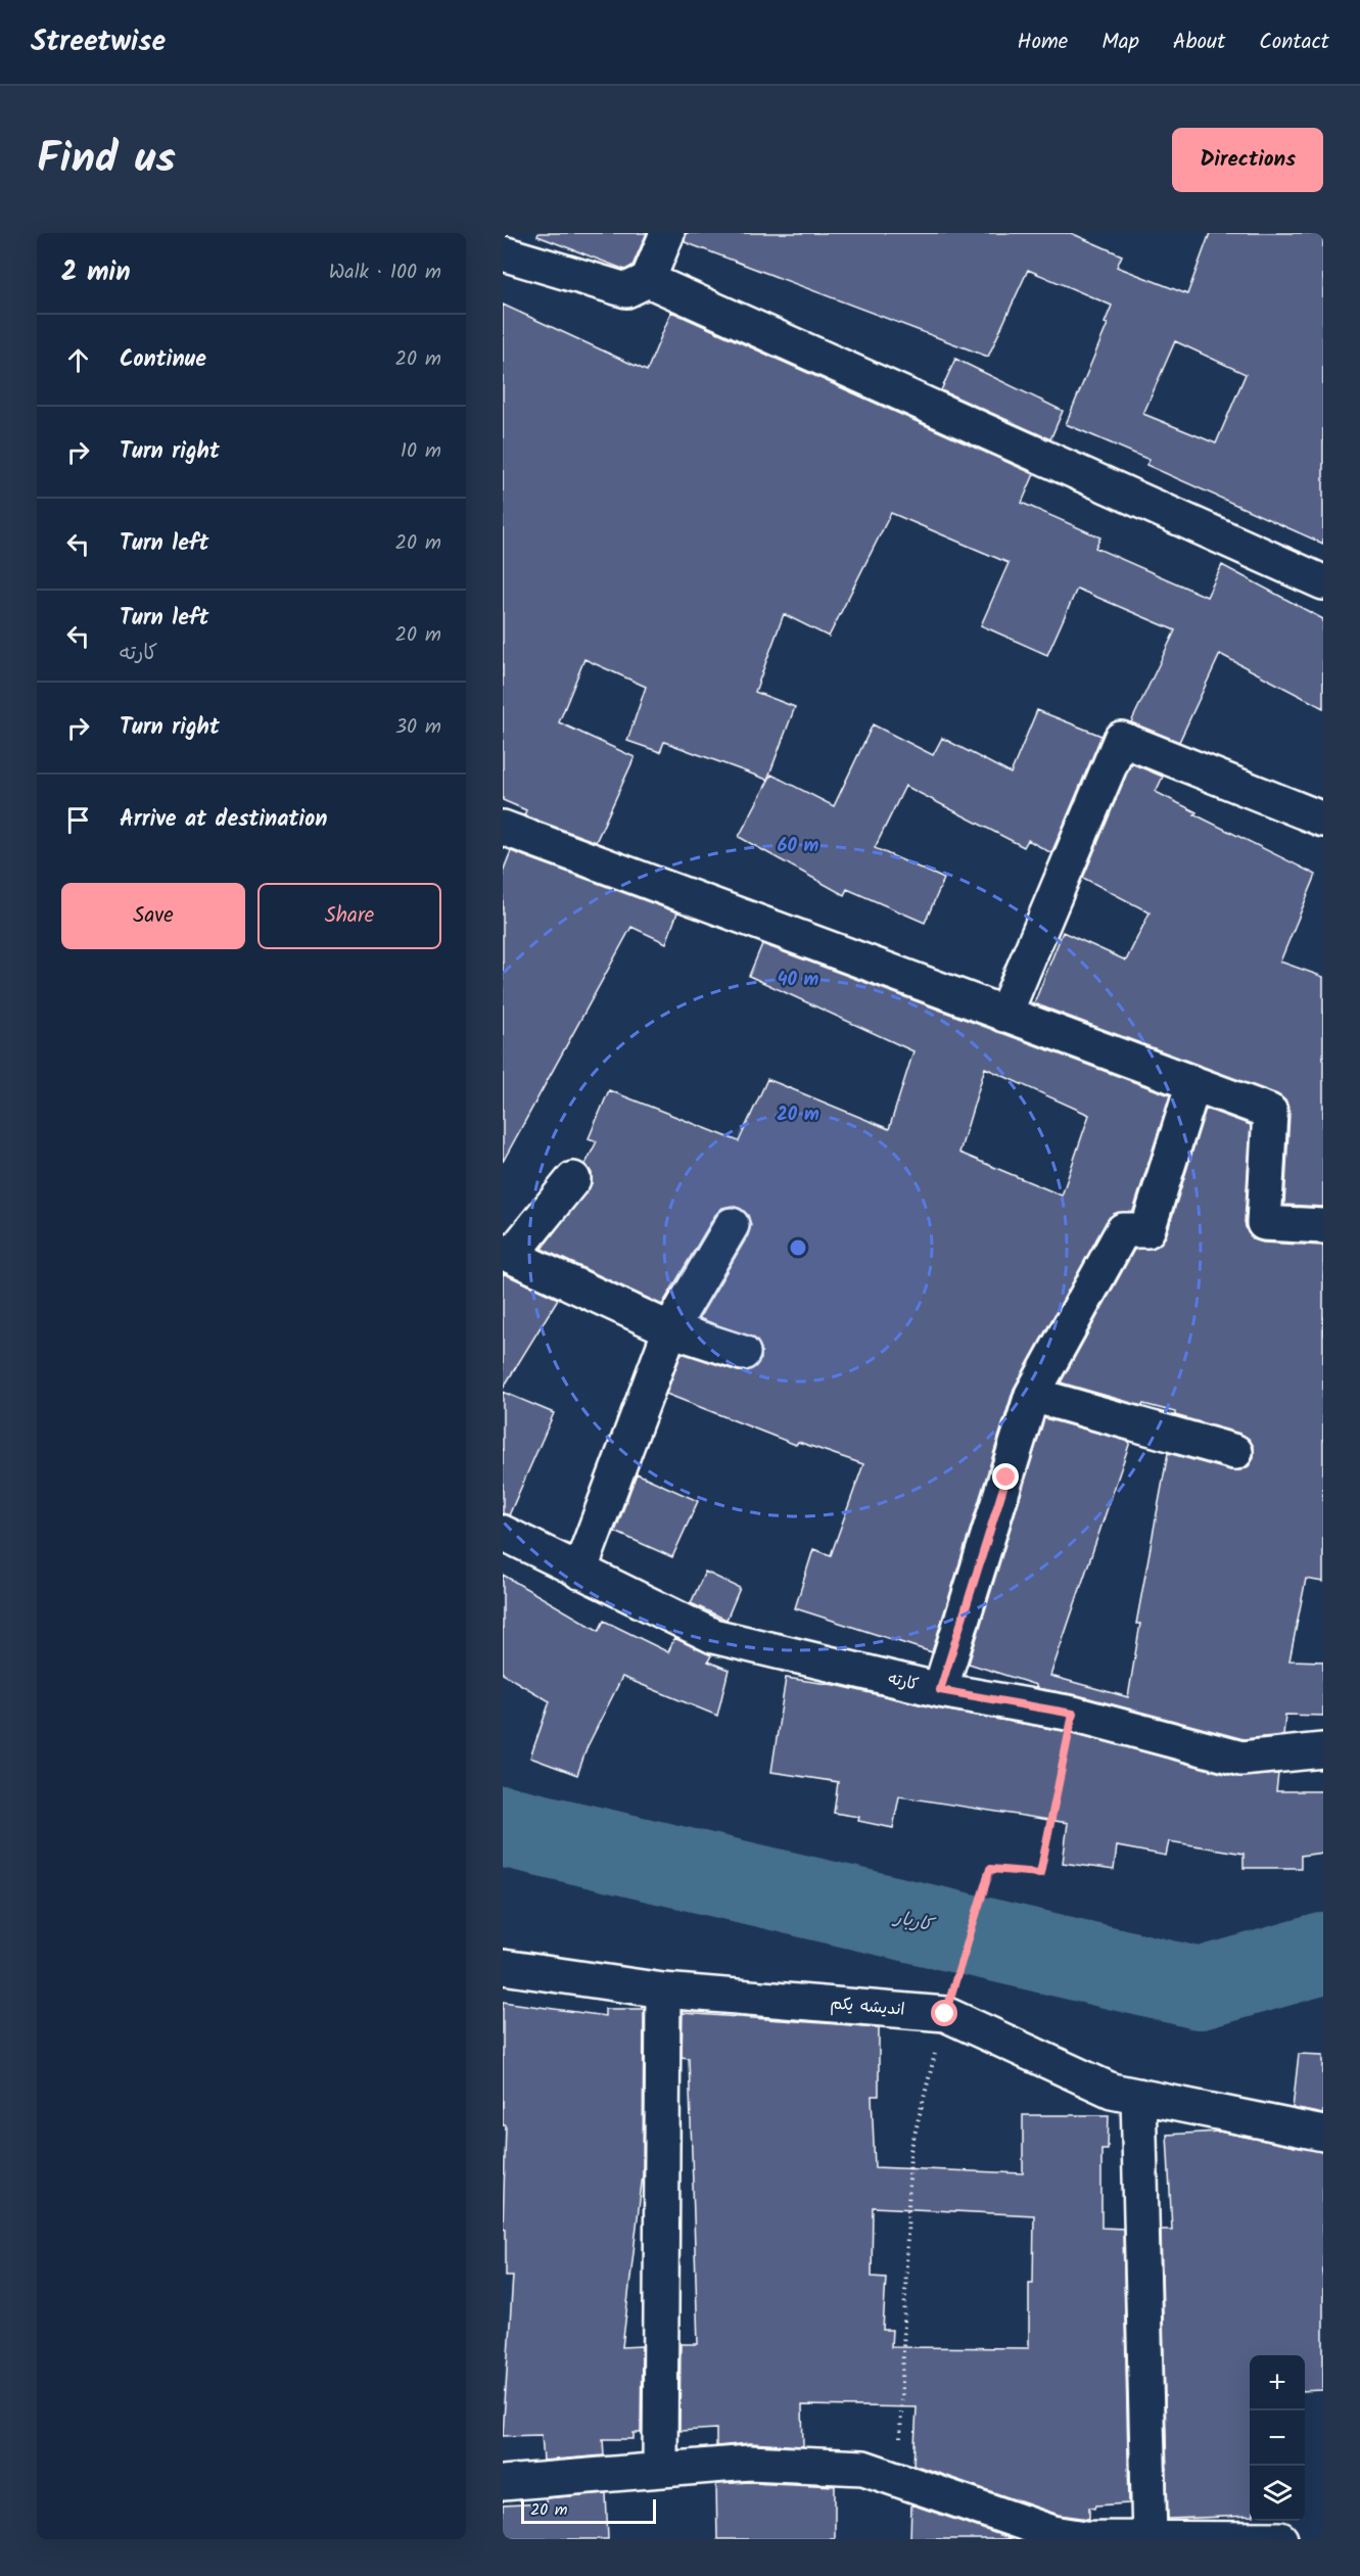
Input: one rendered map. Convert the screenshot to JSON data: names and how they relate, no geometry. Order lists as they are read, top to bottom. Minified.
{"streets":{"street":["کارته","اندیشه یکم"]},"water":["کاربار"],"scale_bar":"20 m","page":{"header":"Streetwise","nav":["Home","Map","About","Contact"],"title":"Find us","buttons":["Directions",["Save","Share"]],"heading":["2 min","Walk · 100 m"],"list":[["Continue","20 m"],["Turn right","10 m"],["Turn left","20 m"],["Turn left","کارته","20 m"],["Turn right","30 m"],"Arrive at destination"],"map_buttons":["+","−"],"scale":"20 m"},"rings":["60 m","40 m","20 m"]}
